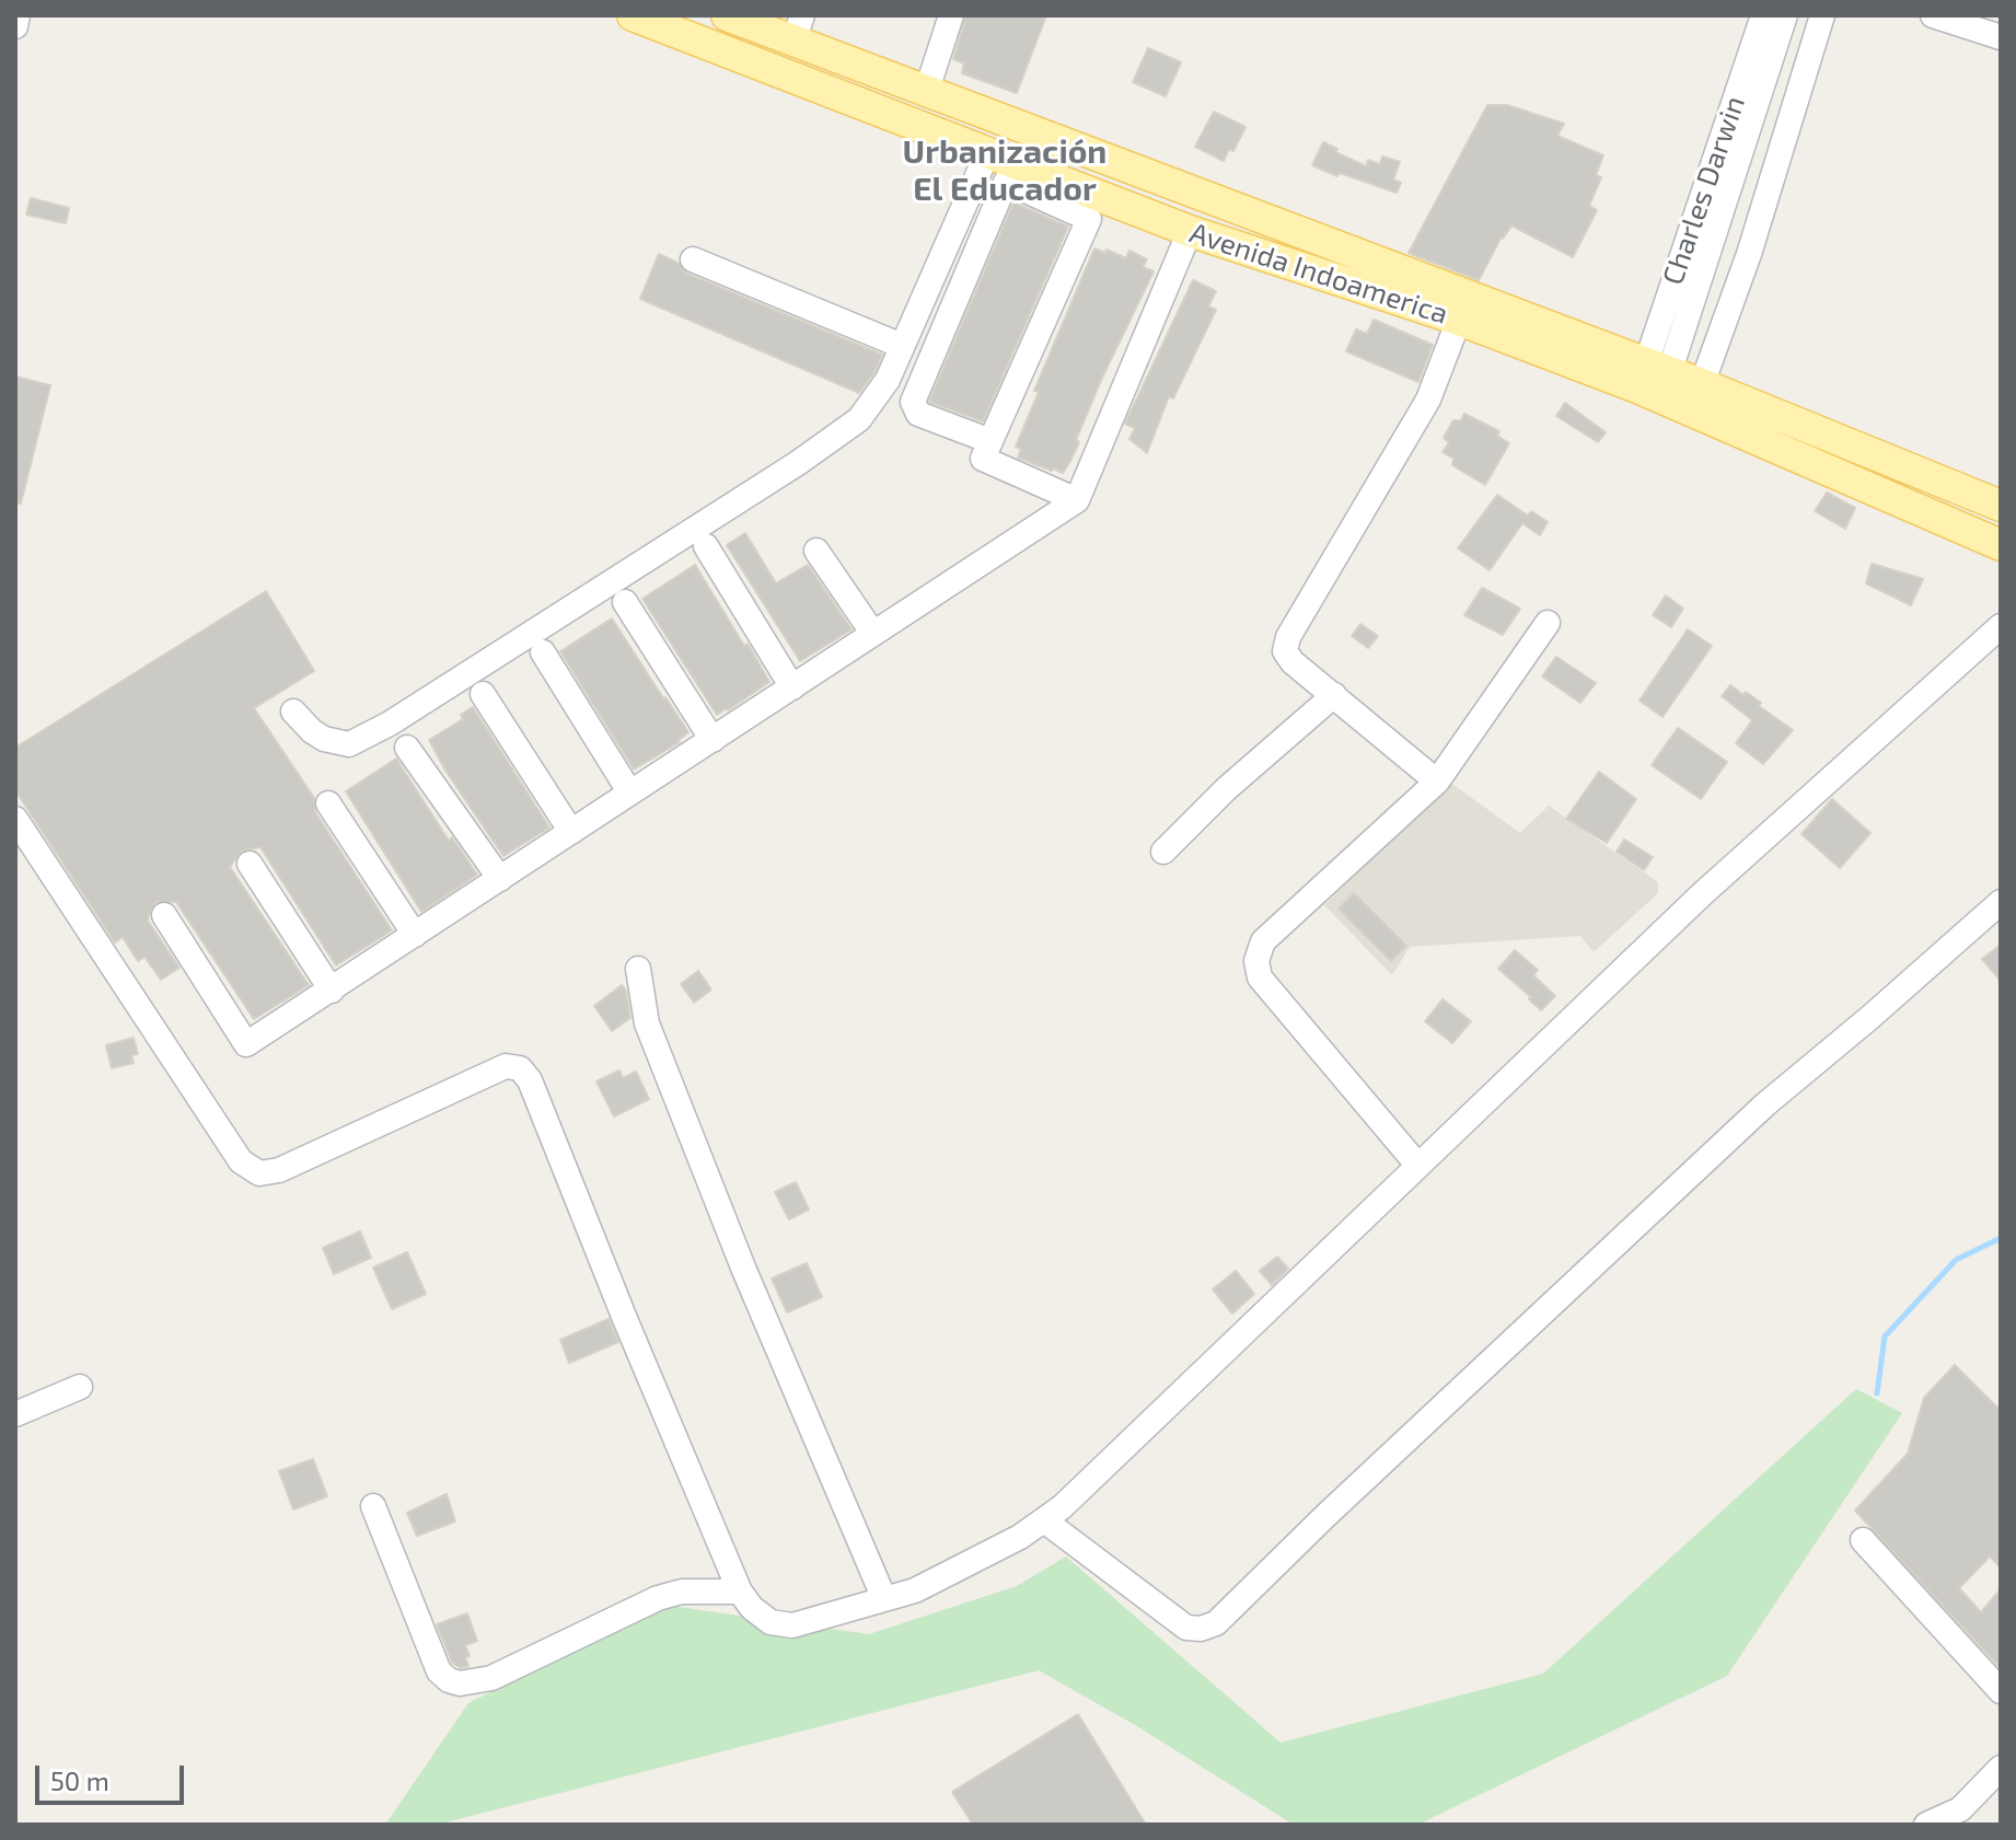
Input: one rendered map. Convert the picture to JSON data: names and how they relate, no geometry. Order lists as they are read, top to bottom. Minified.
{"streets":{"main road":["Avenida Indoamerica"],"street":["Charles Darwin"]},"crossings":[["Charles Darwin","Avenida Indoamerica"]],"districts":["Urbanización El Educador"],"scale_bar":"50 m"}
